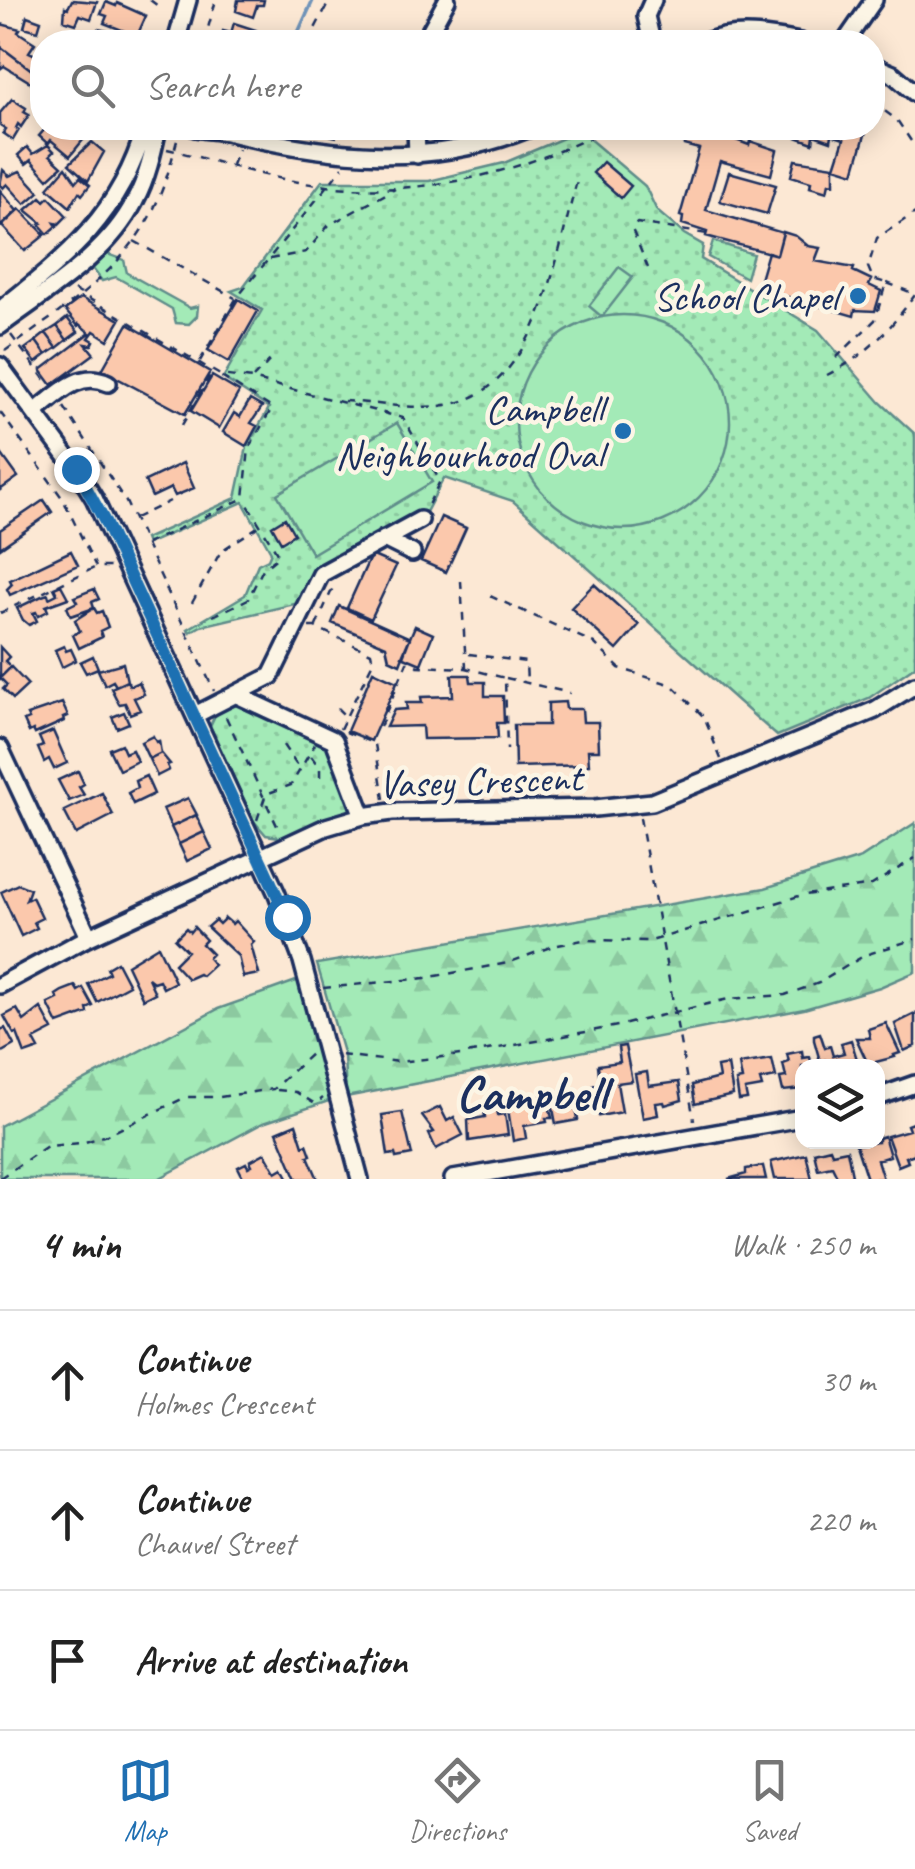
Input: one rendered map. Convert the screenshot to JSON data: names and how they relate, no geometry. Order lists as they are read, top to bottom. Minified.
{"streets":{"street":["Vasey Crescent"]},"districts":["Campbell"],"places":["School Chapel","Campbell Neighbourhood Oval"],"page":{"search":"Search here","heading":["4 min","Walk · 250 m"],"list":[["Continue","Holmes Crescent","30 m"],["Continue","Chauvel Street","220 m"],"Arrive at destination"],"nav":["Map","Directions","Saved"]}}
